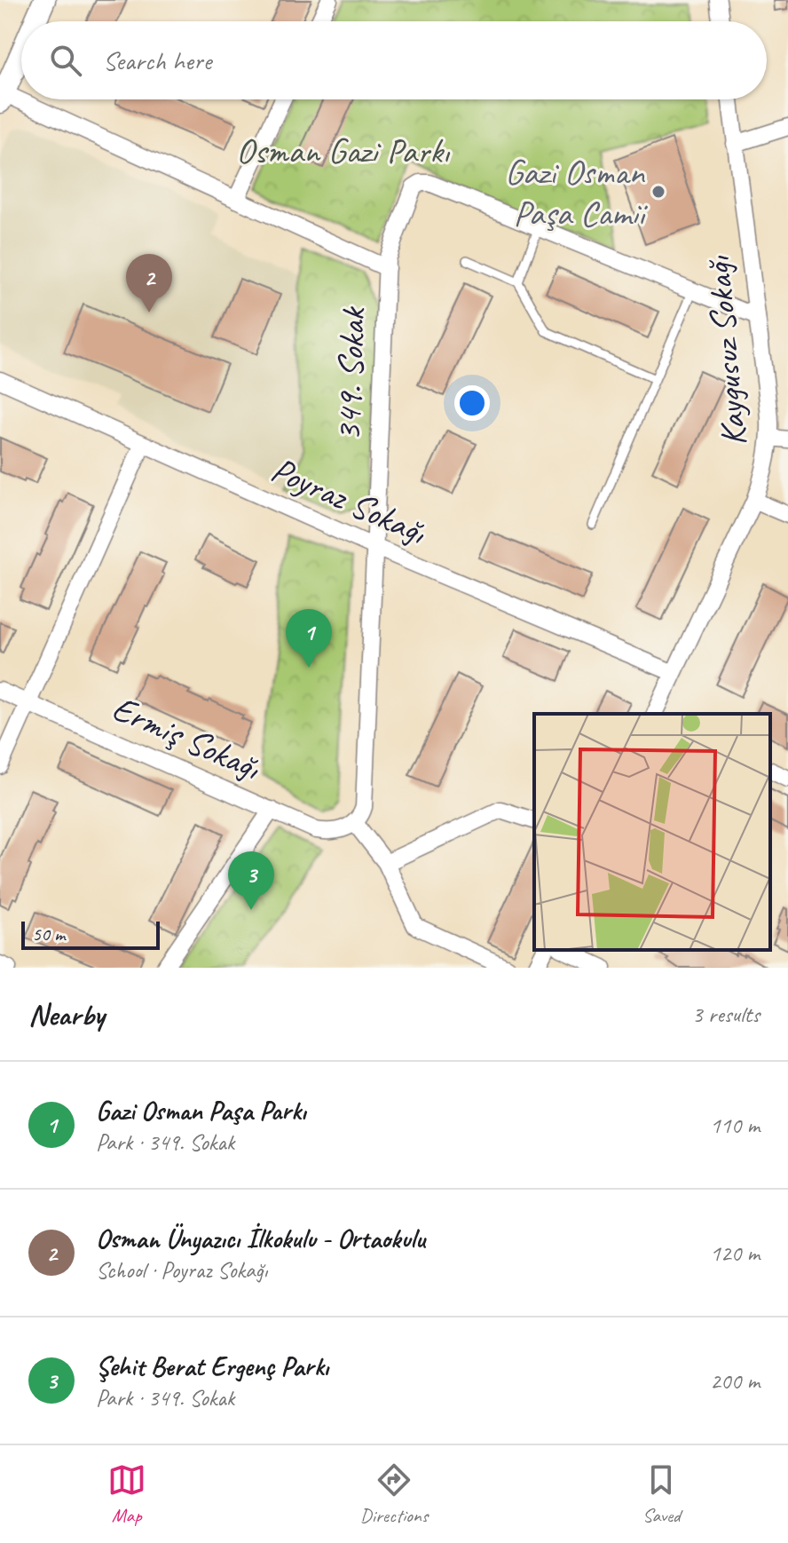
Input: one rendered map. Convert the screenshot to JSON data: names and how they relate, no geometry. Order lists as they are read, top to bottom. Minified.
{"streets":{"street":["Kaygusuz Sokağı","349. Sokak","Poyraz Sokağı","Ermiş Sokağı"]},"crossings":[["Kaygusuz Sokağı","Poyraz Sokağı"],["349. Sokak","Poyraz Sokağı"],["349. Sokak","Ermiş Sokağı"]],"parks":["Osman Gazi Parkı"],"places":["Gazi Osman Paşa Camii"],"scale_bar":"50 m","page":{"search":"Search here","pins":["2","1","3"],"scale":"50 m","heading":["Nearby","3 results"],"list":[{"mark":"1","name":"Gazi Osman Paşa Parkı","note":"Park · 349. Sokak","value":"110 m"},{"mark":"2","name":"Osman Ünyazıcı İlkokulu - Ortaokulu","note":"School · Poyraz Sokağı","value":"120 m"},{"mark":"3","name":"Şehit Berat Ergenç Parkı","note":"Park · 349. Sokak","value":"200 m"}],"nav":["Map","Directions","Saved"]}}
